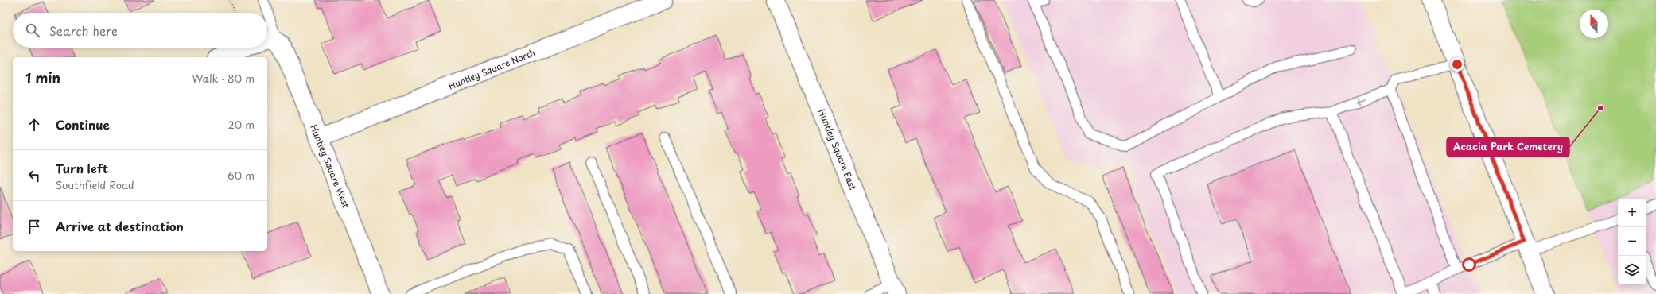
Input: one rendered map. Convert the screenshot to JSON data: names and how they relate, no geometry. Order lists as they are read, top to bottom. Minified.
{"streets":{"street":["Huntley Square North","Huntley Square East","Huntley Square West"]},"crossings":[["Huntley Square North","Huntley Square West"]],"places":["Acacia Park Cemetery"],"north":"top","page":{"search":"Search here","heading":["1 min","Walk · 80 m"],"list":[["Continue","20 m"],["Turn left","Southfield Road","60 m"],"Arrive at destination"],"map_buttons":["+","−"]}}
